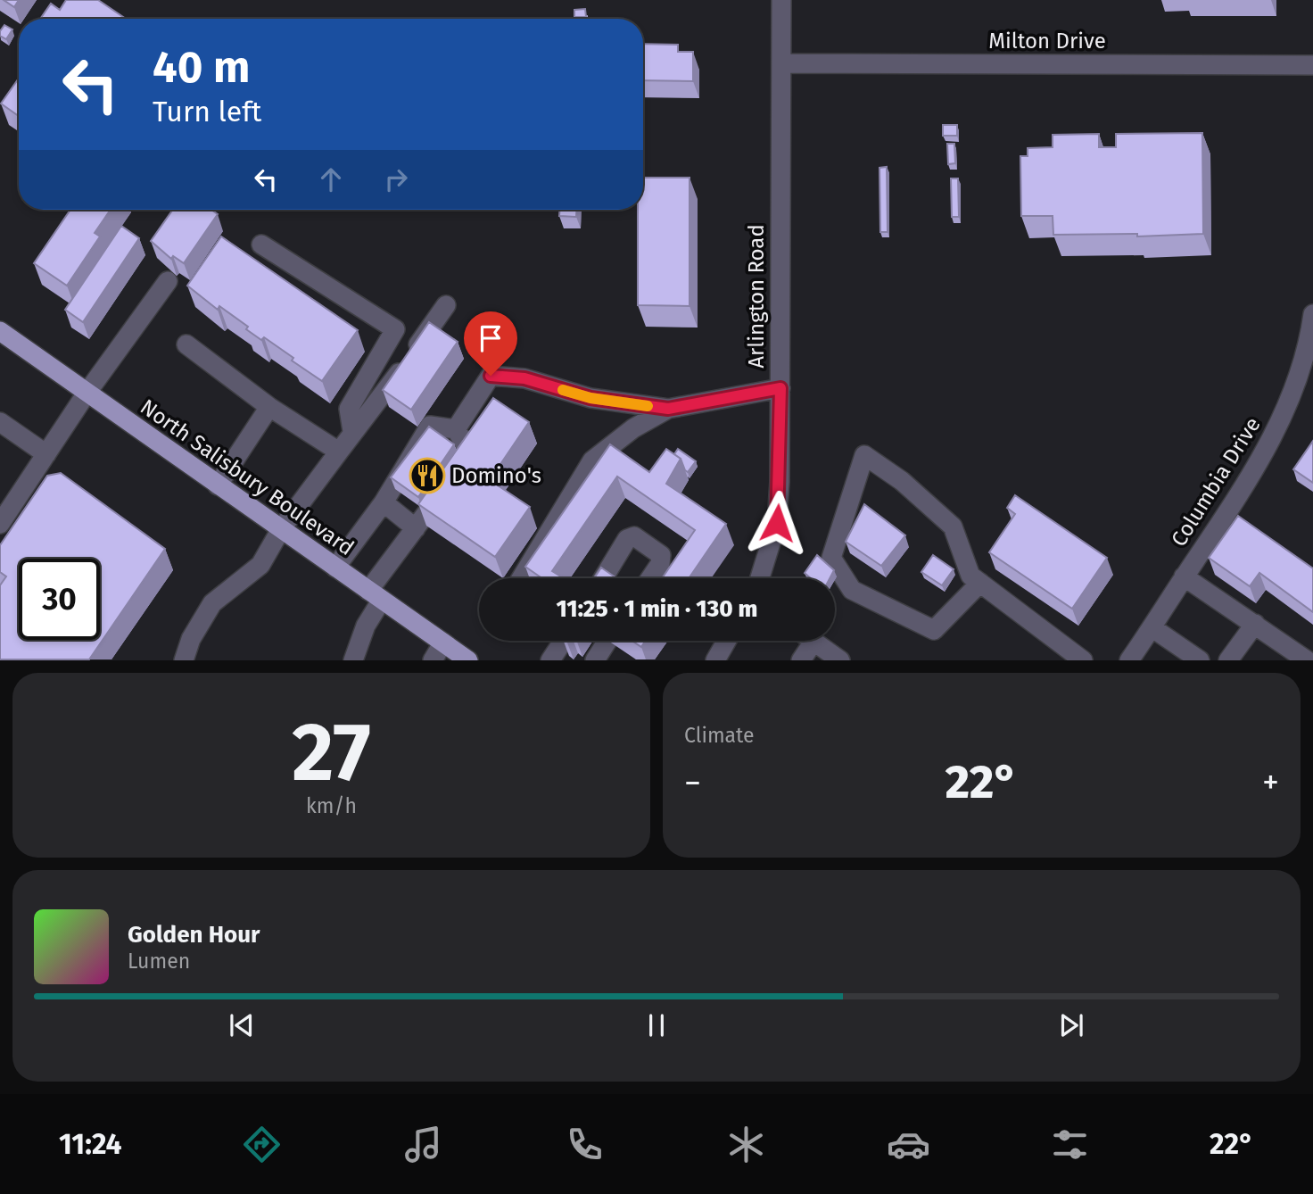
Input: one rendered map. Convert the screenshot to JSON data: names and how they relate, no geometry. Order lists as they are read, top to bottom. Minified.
{"streets":{"main road":["North Salisbury Boulevard"],"street":["Milton Drive","Arlington Road","Columbia Drive"]},"crossings":[["Milton Drive","Arlington Road"]],"places":{"restaurant":["Domino's"]},"page":{"turn":["40 m","Turn left"],"limit":"30","trip":"11:25 · 1 min · 130 m","tile":[["27","km/h"],"Climate"],"heat":["−","22°","+"],"song":["Golden Hour","Lumen"],"tabs":["11:24","22°"]}}
